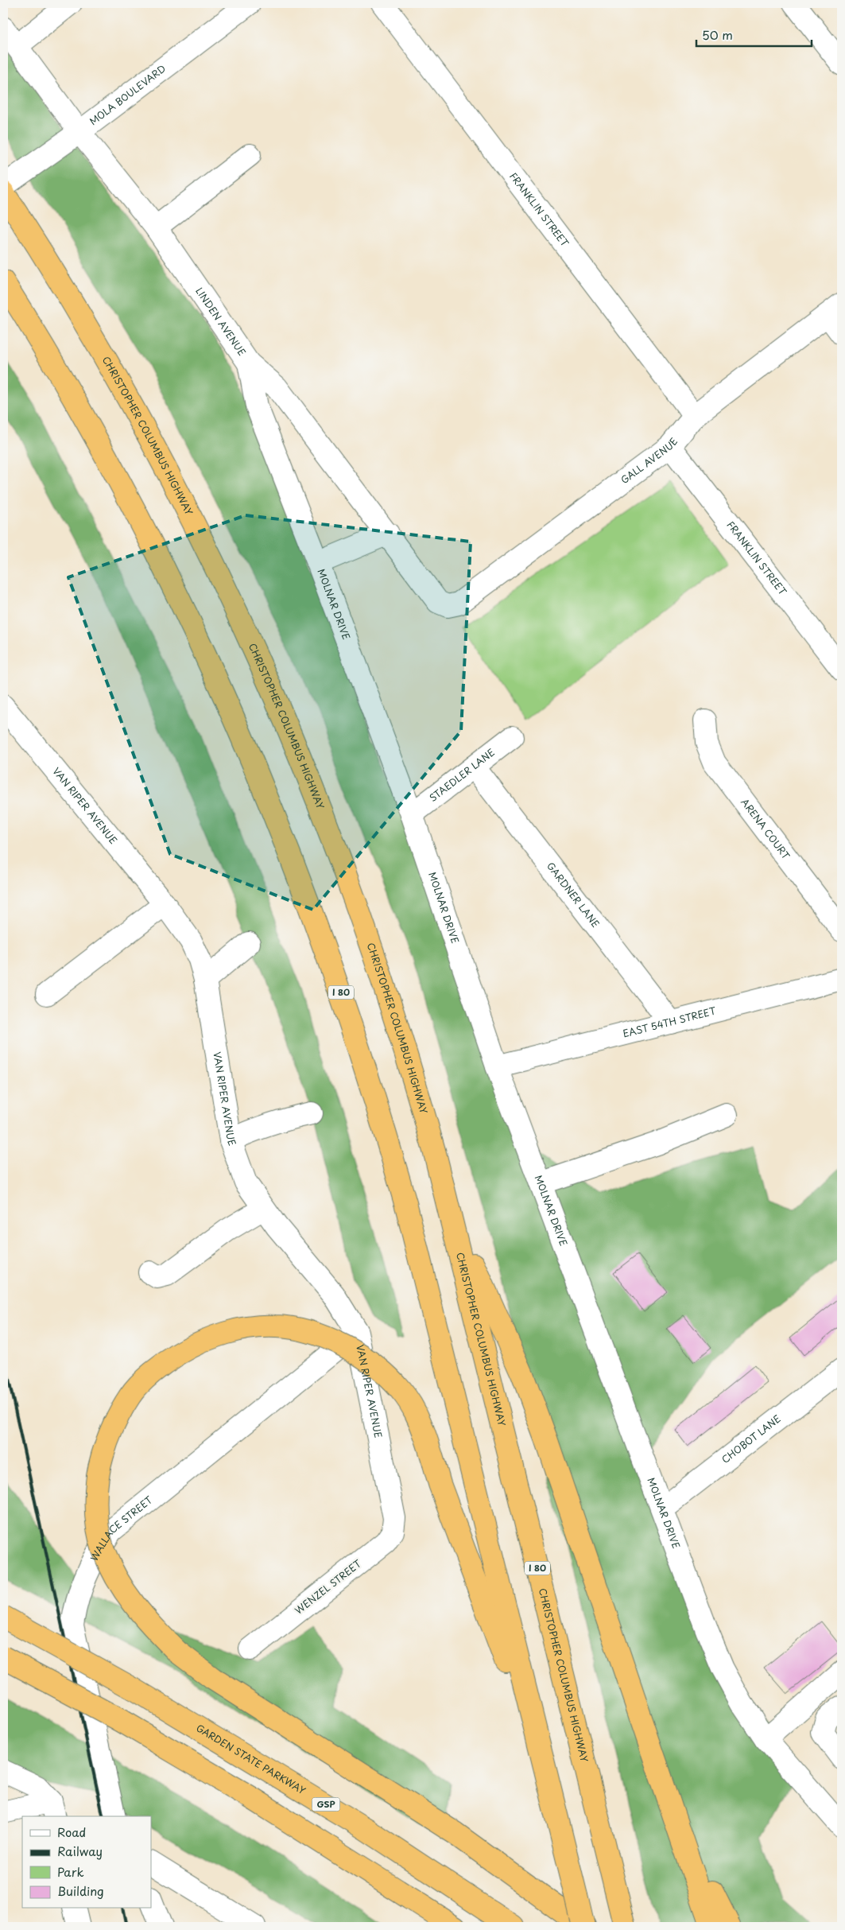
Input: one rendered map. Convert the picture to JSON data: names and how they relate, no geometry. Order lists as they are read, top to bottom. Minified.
{"streets":{"highway":["CHRISTOPHER COLUMBUS HIGHWAY","I 80","GARDEN STATE PARKWAY","GSP"],"street":["MOLA BOULEVARD","FRANKLIN STREET","LINDEN AVENUE","GALL AVENUE","MOLNAR DRIVE","STAEDLER LANE","VAN RIPER AVENUE","ARENA COURT","GARDNER LANE","EAST 54TH STREET","CHOBOT LANE","WALLACE STREET","WENZEL STREET"]},"crossings":[["MOLA BOULEVARD","LINDEN AVENUE"],["FRANKLIN STREET","GALL AVENUE"],["LINDEN AVENUE","GALL AVENUE"],["LINDEN AVENUE","MOLNAR DRIVE"],["MOLNAR DRIVE","STAEDLER LANE"],["MOLNAR DRIVE","EAST 54TH STREET"],["MOLNAR DRIVE","CHOBOT LANE"],["STAEDLER LANE","GARDNER LANE"],["VAN RIPER AVENUE","WALLACE STREET"],["VAN RIPER AVENUE","WENZEL STREET"],["GARDNER LANE","EAST 54TH STREET"]],"legend":["Road","Railway","Park","Building"],"scale_bar":"50 m"}
